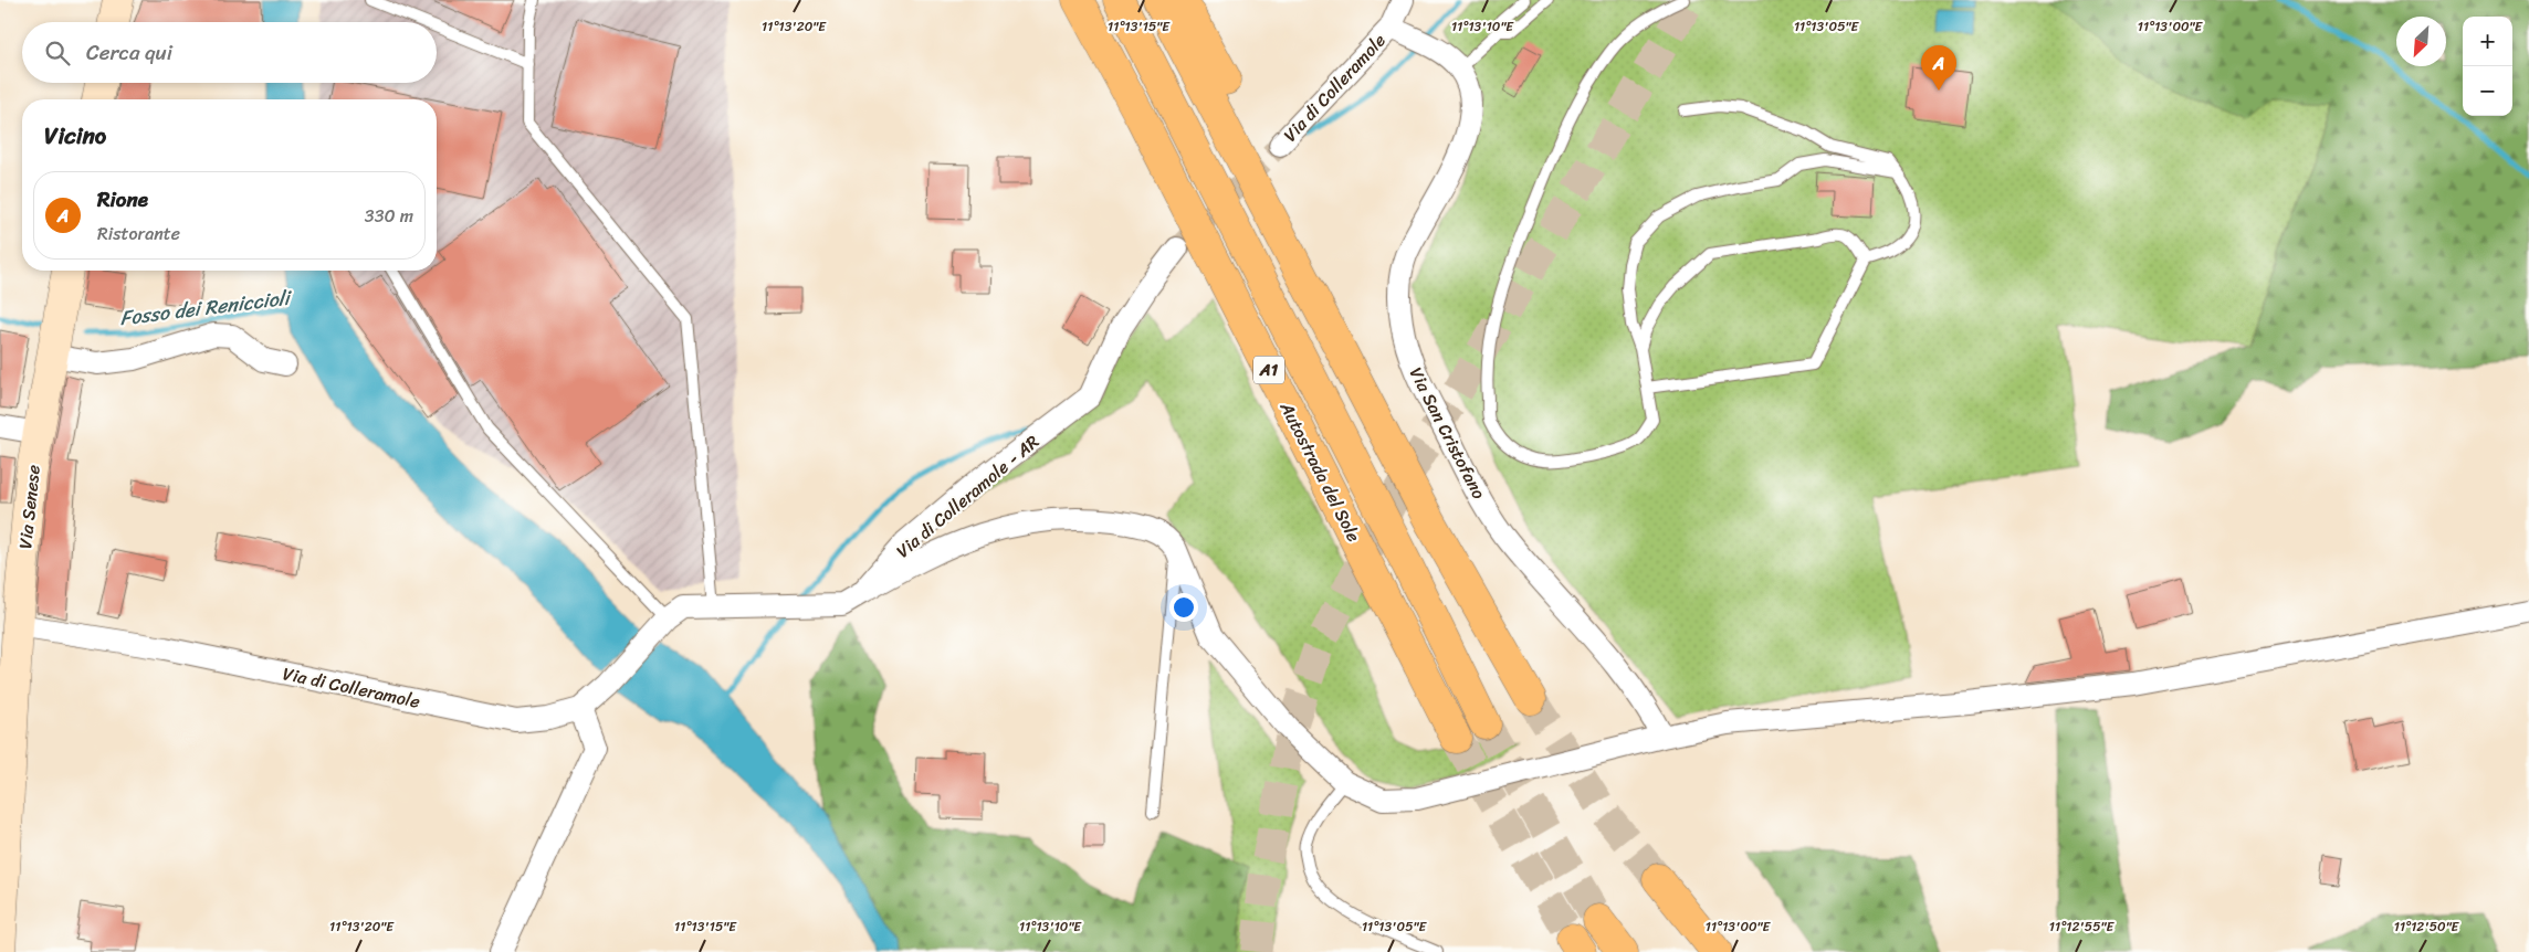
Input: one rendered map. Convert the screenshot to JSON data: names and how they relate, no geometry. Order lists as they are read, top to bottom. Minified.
{"streets":{"highway":["A1","Autostrada del Sole"],"main road":["Via Senese"],"street":["Via di Colleramole","Via San Cristofano","Via di Colleramole - AR"]},"crossings":[["Via di Colleramole","Via San Cristofano"],["Via di Colleramole","Via di Colleramole - AR"],["Via di Colleramole","Via Senese"]],"water":["Fosso dei Reniccioli"],"north":"bottom left","page":{"map_buttons":["+","−"],"search":"Cerca qui","pins":"A","heading":"Vicino","list":[{"mark":"A","name":"Rione","note":"Ristorante","value":"330 m"}]},"coordinates":["11°13'20\"E","11°13'15\"E","11°13'10\"E","11°13'05\"E","11°13'00\"E","11°12'55\"E","11°12'50\"E"]}
